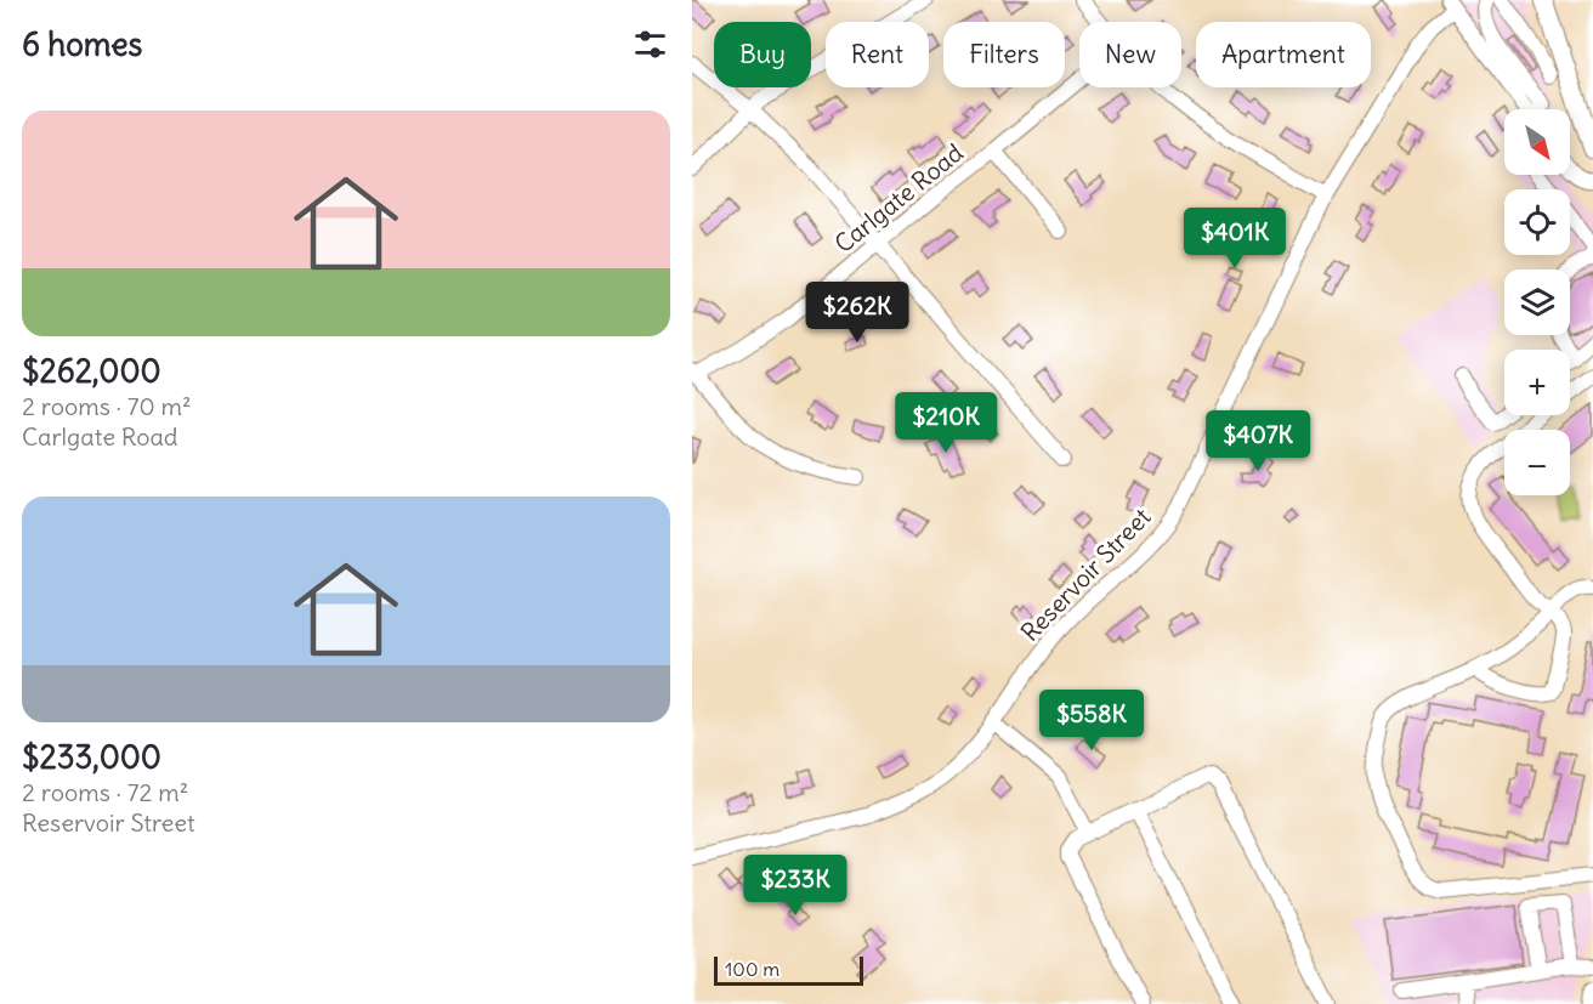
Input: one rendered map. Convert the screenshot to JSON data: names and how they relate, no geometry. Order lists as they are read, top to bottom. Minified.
{"streets":{"street":["Carlgate Road","Reservoir Street"]},"scale_bar":"100 m","north":"bottom right","page":{"heading":"6 homes","chip":["Buy","Rent","Filters","New","Apartment"],"list":[{"name":"$262,000","note":"2 rooms · 70 m² · Carlgate Road"},{"name":"$233,000","note":"2 rooms · 72 m² · Reservoir Street"}],"map_buttons":["+","−"],"price":["$401K","$262K","$210K","$407K","$558K","$233K"],"scale":"100 m"}}
